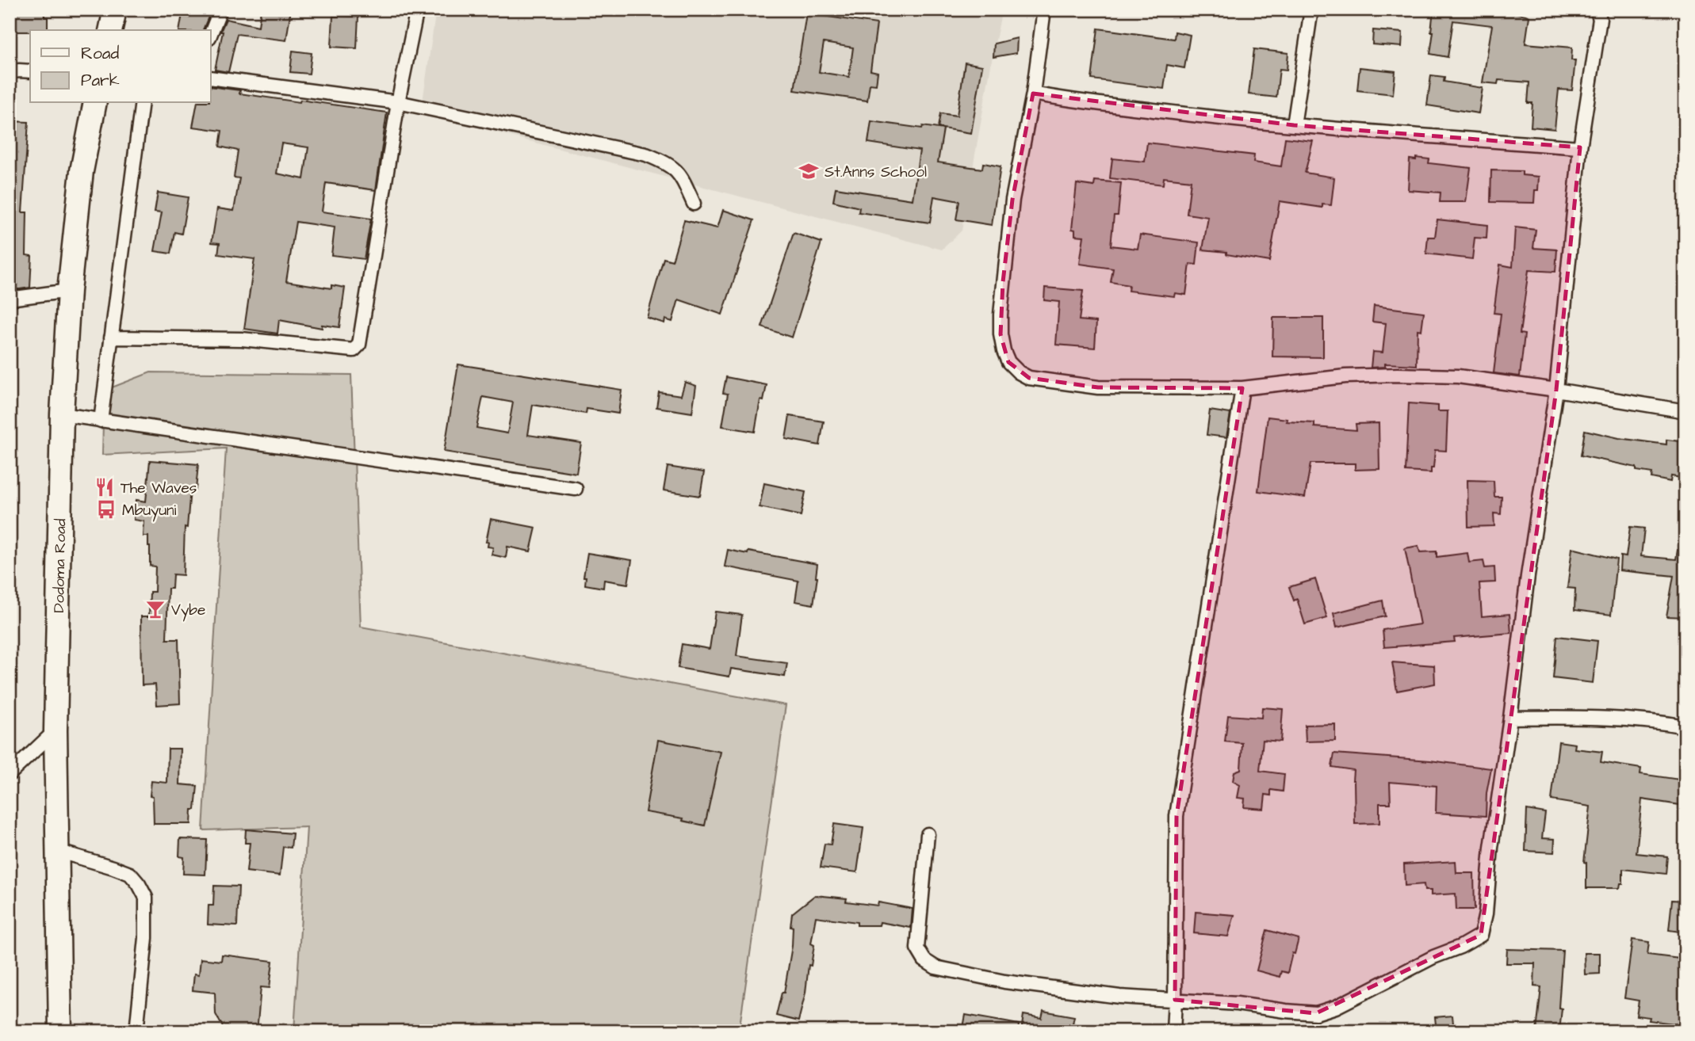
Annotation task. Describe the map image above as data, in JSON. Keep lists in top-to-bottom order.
{
  "streets": {
    "highway": ["Dodoma Road"]
  },
  "places": {
    "school or university": ["St.Anns School"],
    "restaurant": ["The Waves"],
    "bus stop": ["Mbuyuni"],
    "bar": ["Vybe"]
  },
  "legend": ["Road", "Park"]
}
